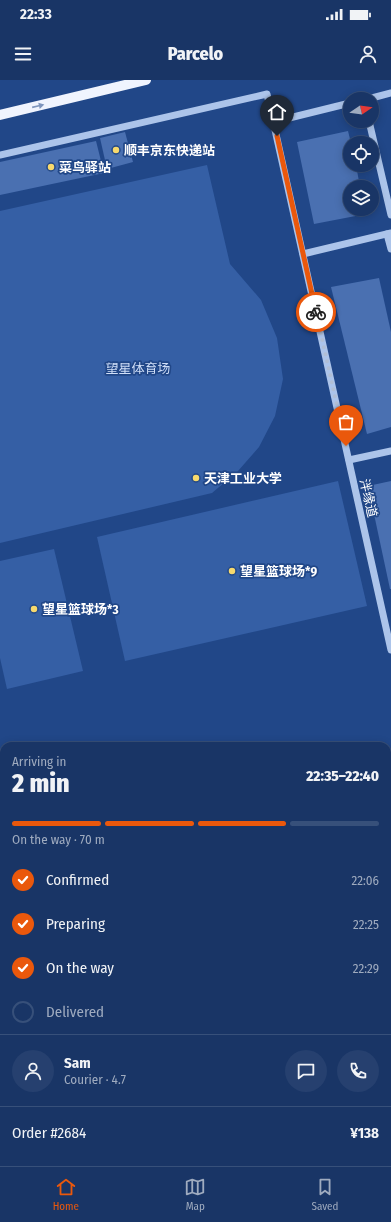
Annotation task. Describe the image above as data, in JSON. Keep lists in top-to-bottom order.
{
  "streets": {
    "street": ["泮缘道"]
  },
  "parks": ["望星体育场"],
  "places": [
    "顺丰京东快递站",
    "菜鸟驿站",
    "天津工业大学",
    "望星篮球场*9",
    "望星篮球场*3"
  ],
  "north": "right",
  "page": {
    "status": "22:33",
    "header": "Parcelo",
    "heading": ["2 min", "Arriving in", "22:35–22:40"],
    "panel": [
      "Sam",
      "Courier · 4.7",
      "Order #2684",
      "¥138"
    ],
    "bar": "On the way · 70 m",
    "list": [
      ["Confirmed", "22:06"],
      ["Preparing", "22:25"],
      ["On the way", "22:29"],
      "Delivered"
    ],
    "tabs": ["Home", "Map", "Saved"]
  }
}
